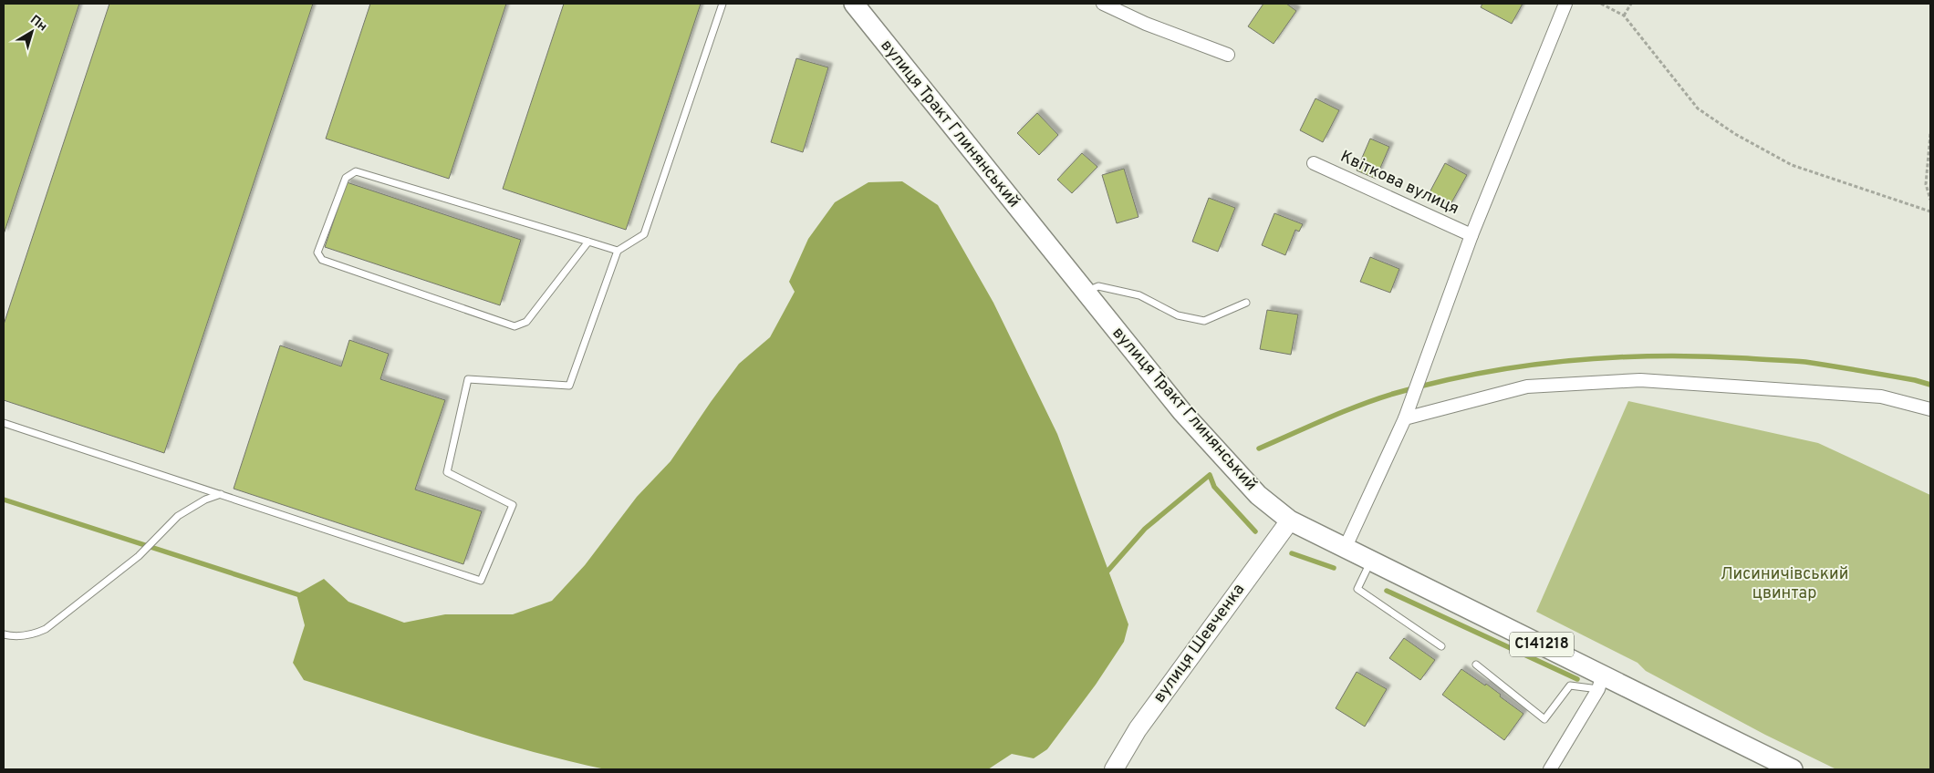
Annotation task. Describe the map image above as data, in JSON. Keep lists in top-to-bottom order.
{
  "streets": {
    "main road": ["вулиця Тракт Глинянський", "вулиця Шевченка", "С141218"],
    "street": ["Квіткова вулиця"]
  },
  "crossings": [
    ["вулиця Тракт Глинянський", "вулиця Шевченка"]
  ],
  "parks": ["Лисиничівський цвинтар"],
  "north": "top right"
}
